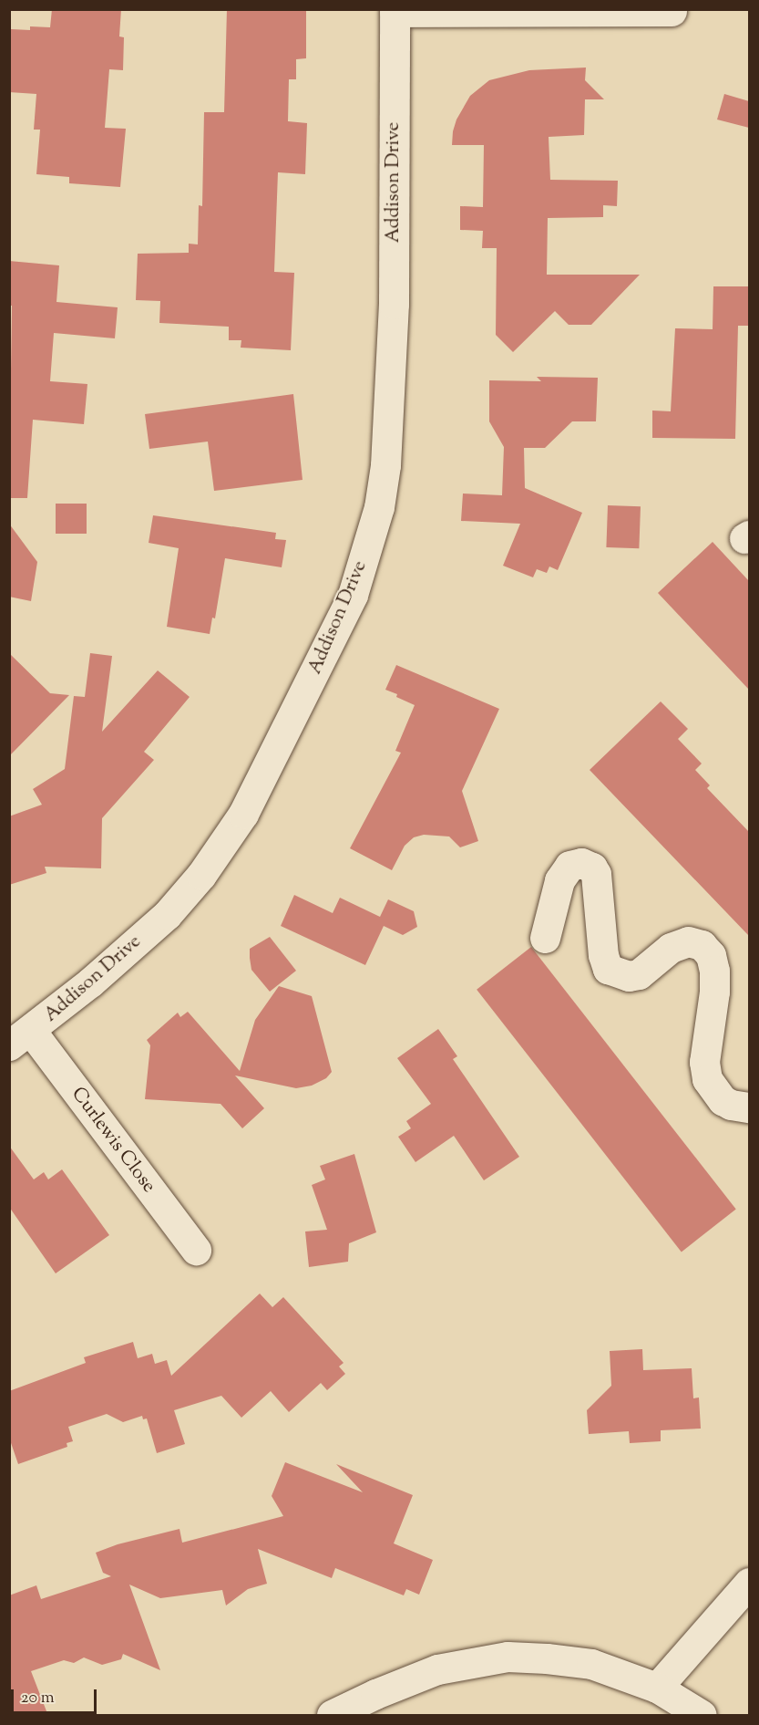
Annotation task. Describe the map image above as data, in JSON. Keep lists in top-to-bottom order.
{
  "streets": {
    "street": ["Addison Drive", "Curlewis Close"]
  },
  "crossings": [
    ["Addison Drive", "Curlewis Close"]
  ],
  "scale_bar": "20 m"
}
